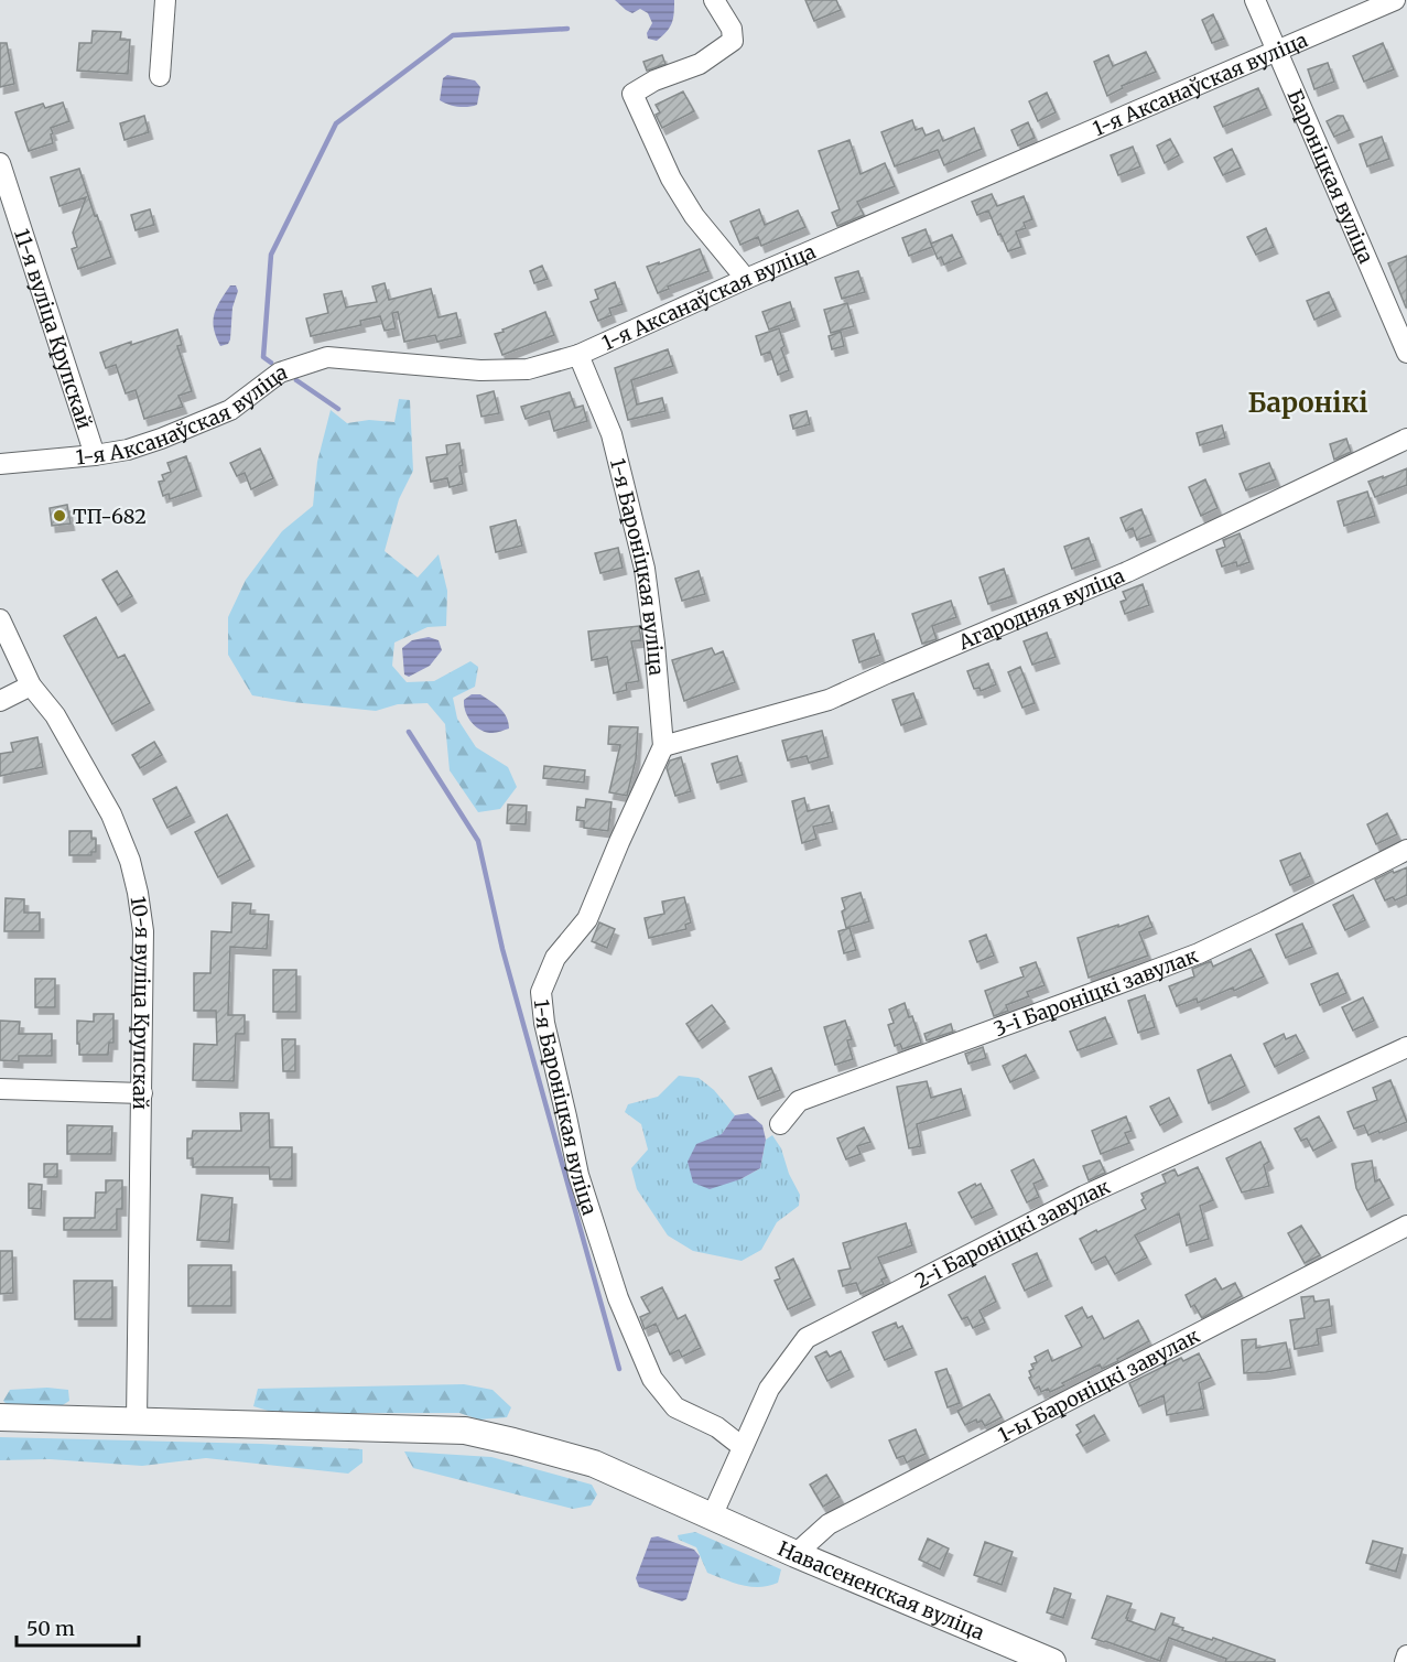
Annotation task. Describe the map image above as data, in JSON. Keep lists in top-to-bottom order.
{
  "streets": {
    "main road": ["Навасененская вуліца"],
    "street": [
      "1-я Аксанаўская вуліца",
      "Бароніцкая вуліца",
      "11-я вуліца Крупскай",
      "1-я Бароніцкая вуліца",
      "Агародняя вуліца",
      "3-і Бароніцкі завулак",
      "10-я вуліца Крупскай",
      "2-і Бароніцкі завулак",
      "1-ы Бароніцкі завулак"
    ]
  },
  "crossings": [
    ["1-я Аксанаўская вуліца", "Бароніцкая вуліца"],
    ["1-я Аксанаўская вуліца", "11-я вуліца Крупскай"],
    ["1-я Аксанаўская вуліца", "1-я Бароніцкая вуліца"],
    ["1-я Бароніцкая вуліца", "Агародняя вуліца"],
    ["1-я Бароніцкая вуліца", "2-і Бароніцкі завулак"],
    ["10-я вуліца Крупскай", "Навасененская вуліца"],
    ["2-і Бароніцкі завулак", "Навасененская вуліца"],
    ["1-ы Бароніцкі завулак", "Навасененская вуліца"]
  ],
  "districts": ["Баронікі"],
  "places": ["ТП-682"],
  "scale_bar": "50 m"
}
